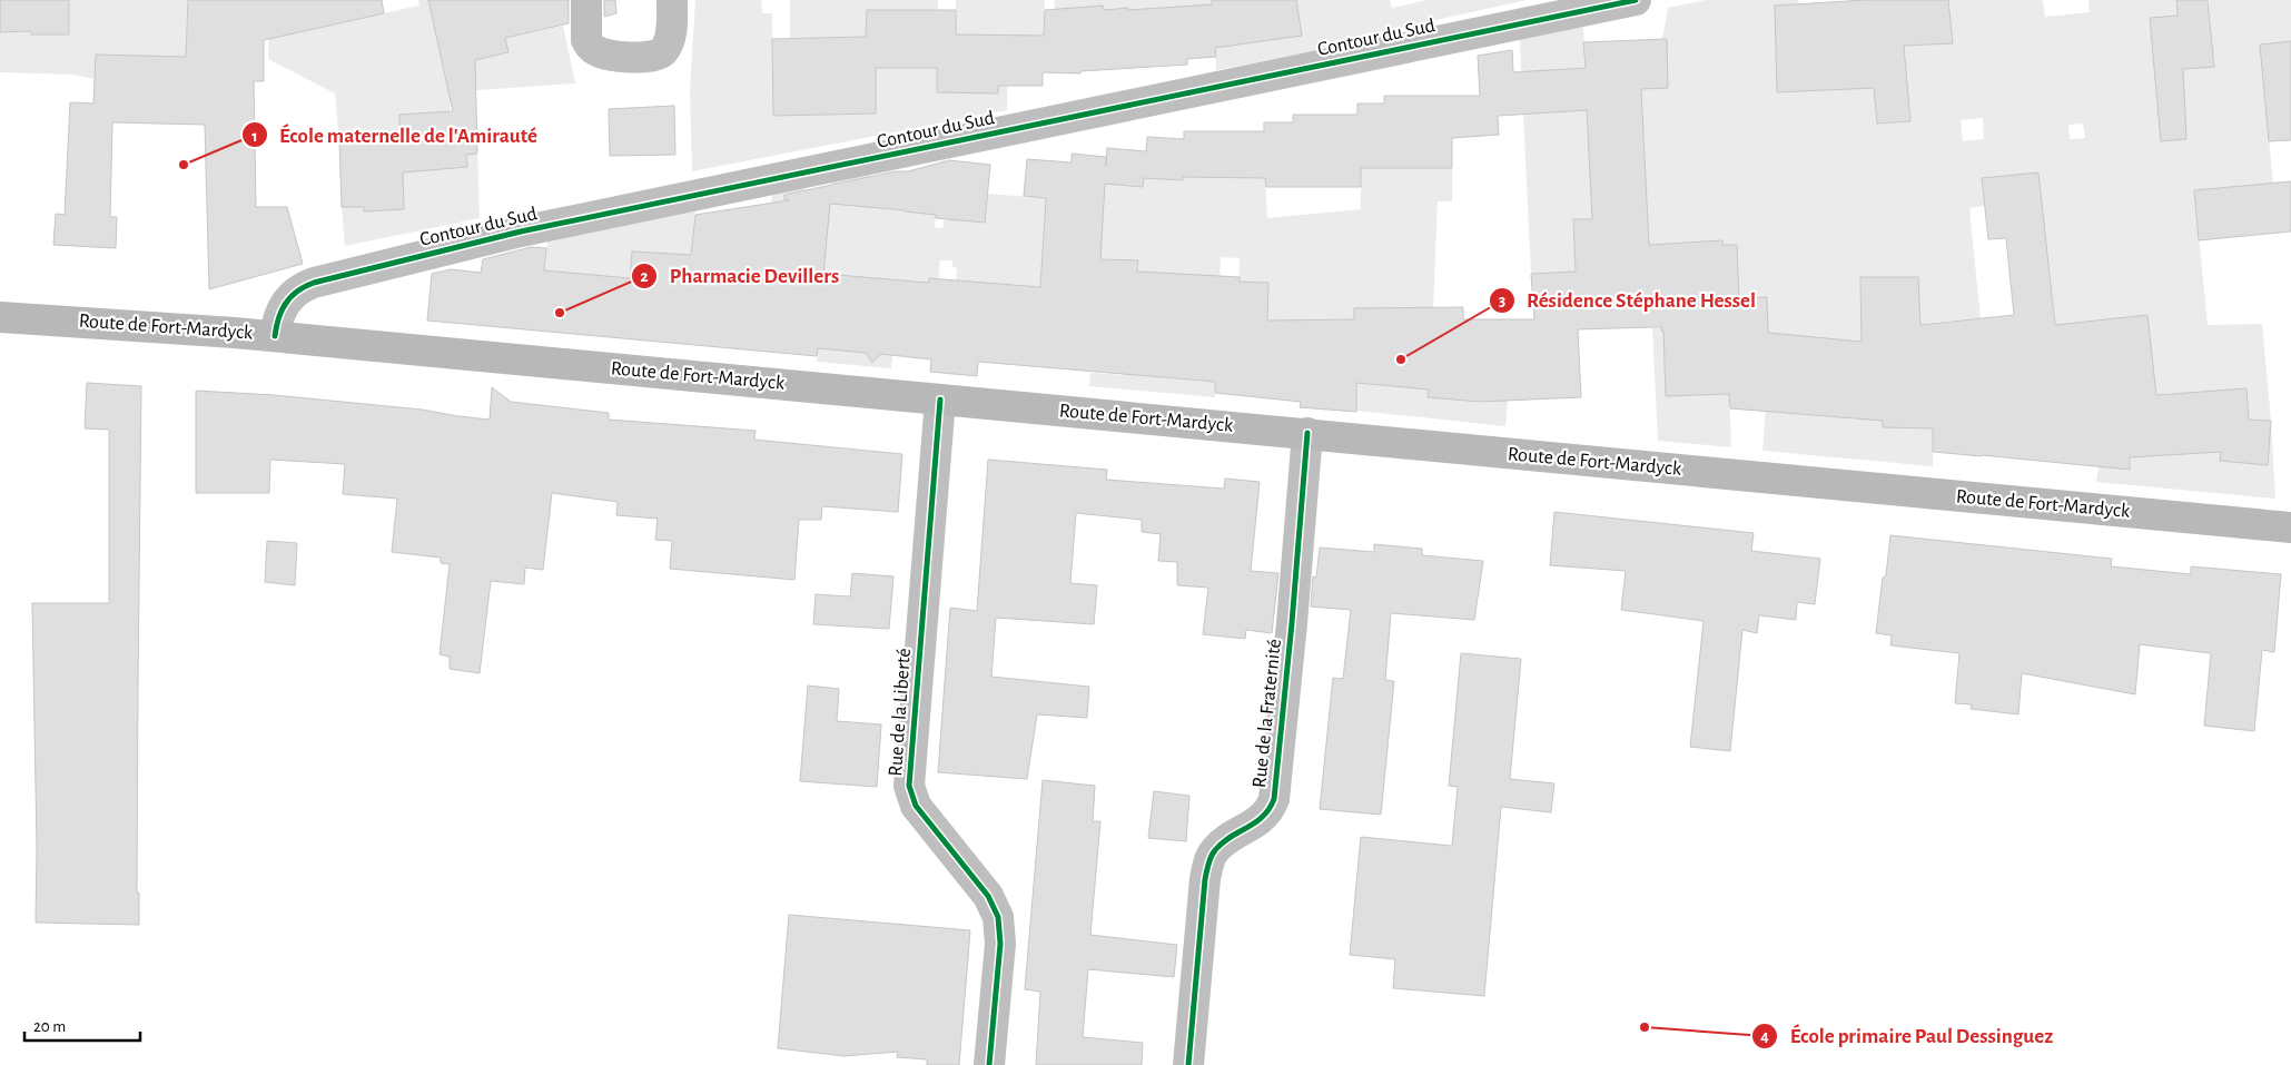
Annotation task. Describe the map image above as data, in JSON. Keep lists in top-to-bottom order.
{
  "streets": {
    "main road": ["Route de Fort-Mardyck"],
    "street": ["Contour du Sud", "Rue de la Liberté", "Rue de la Fraternité"]
  },
  "crossings": [
    ["Contour du Sud", "Route de Fort-Mardyck"],
    ["Route de Fort-Mardyck", "Rue de la Liberté"],
    ["Route de Fort-Mardyck", "Rue de la Fraternité"]
  ],
  "places": [
    "École maternelle de l'Amirauté",
    "Pharmacie Devillers",
    "Résidence Stéphane Hessel",
    "École primaire Paul Dessinguez"
  ],
  "scale_bar": "20 m"
}
